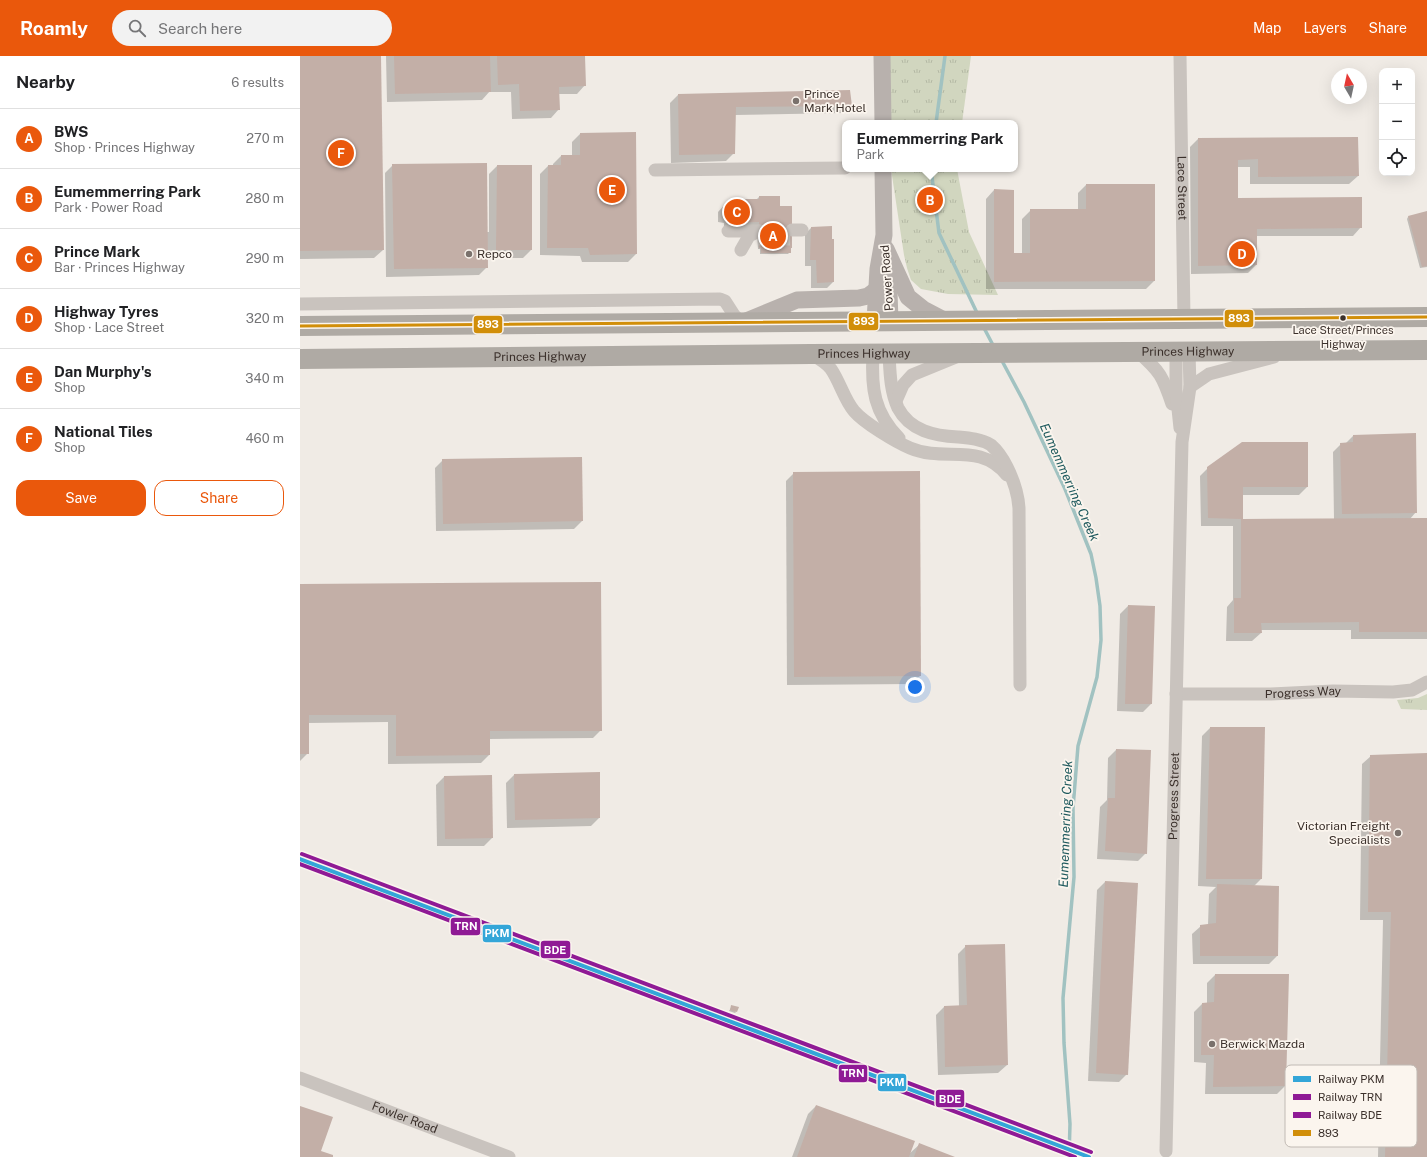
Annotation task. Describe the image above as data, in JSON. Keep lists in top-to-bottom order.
{
  "streets": {
    "highway": ["Princes Highway"],
    "main road": ["Power Road"],
    "street": [
      "Lace Street",
      "Progress Way",
      "Progress Street",
      "Fowler Road"
    ]
  },
  "crossings": [
    ["Princes Highway", "Progress Street"],
    ["Progress Way", "Progress Street"]
  ],
  "water": ["Eumemmerring Creek"],
  "places": [
    "Prince Mark Hotel",
    "Repco",
    "Lace Street/Princes Highway",
    "Victorian Freight Specialists",
    "Berwick Mazda"
  ],
  "lines": [
    "transit line 893",
    "rail line BDE",
    "rail line PKM",
    "rail line TRN"
  ],
  "legend": [
    "Railway PKM",
    "Railway TRN",
    "Railway BDE",
    "893"
  ],
  "north": "top",
  "page": {
    "header": "Roamly",
    "search": "Search here",
    "nav": ["Map", "Layers", "Share"],
    "heading": ["Nearby", "6 results"],
    "map_buttons": ["+", "−"],
    "list": [
      {
        "mark": "A",
        "name": "BWS",
        "note": "Shop · Princes Highway",
        "value": "270 m"
      },
      {
        "mark": "B",
        "name": "Eumemmerring Park",
        "note": "Park · Power Road",
        "value": "280 m"
      },
      {
        "mark": "C",
        "name": "Prince Mark",
        "note": "Bar · Princes Highway",
        "value": "290 m"
      },
      {
        "mark": "D",
        "name": "Highway Tyres",
        "note": "Shop · Lace Street",
        "value": "320 m"
      },
      {
        "mark": "E",
        "name": "Dan Murphy's",
        "note": "Shop",
        "value": "340 m"
      },
      {
        "mark": "F",
        "name": "National Tiles",
        "note": "Shop",
        "value": "460 m"
      }
    ],
    "popup": ["Eumemmerring Park", "Park"],
    "pins": [
      "F",
      "E",
      "B",
      "C",
      "A",
      "D"
    ],
    "buttons": ["Save", "Share"]
  }
}
